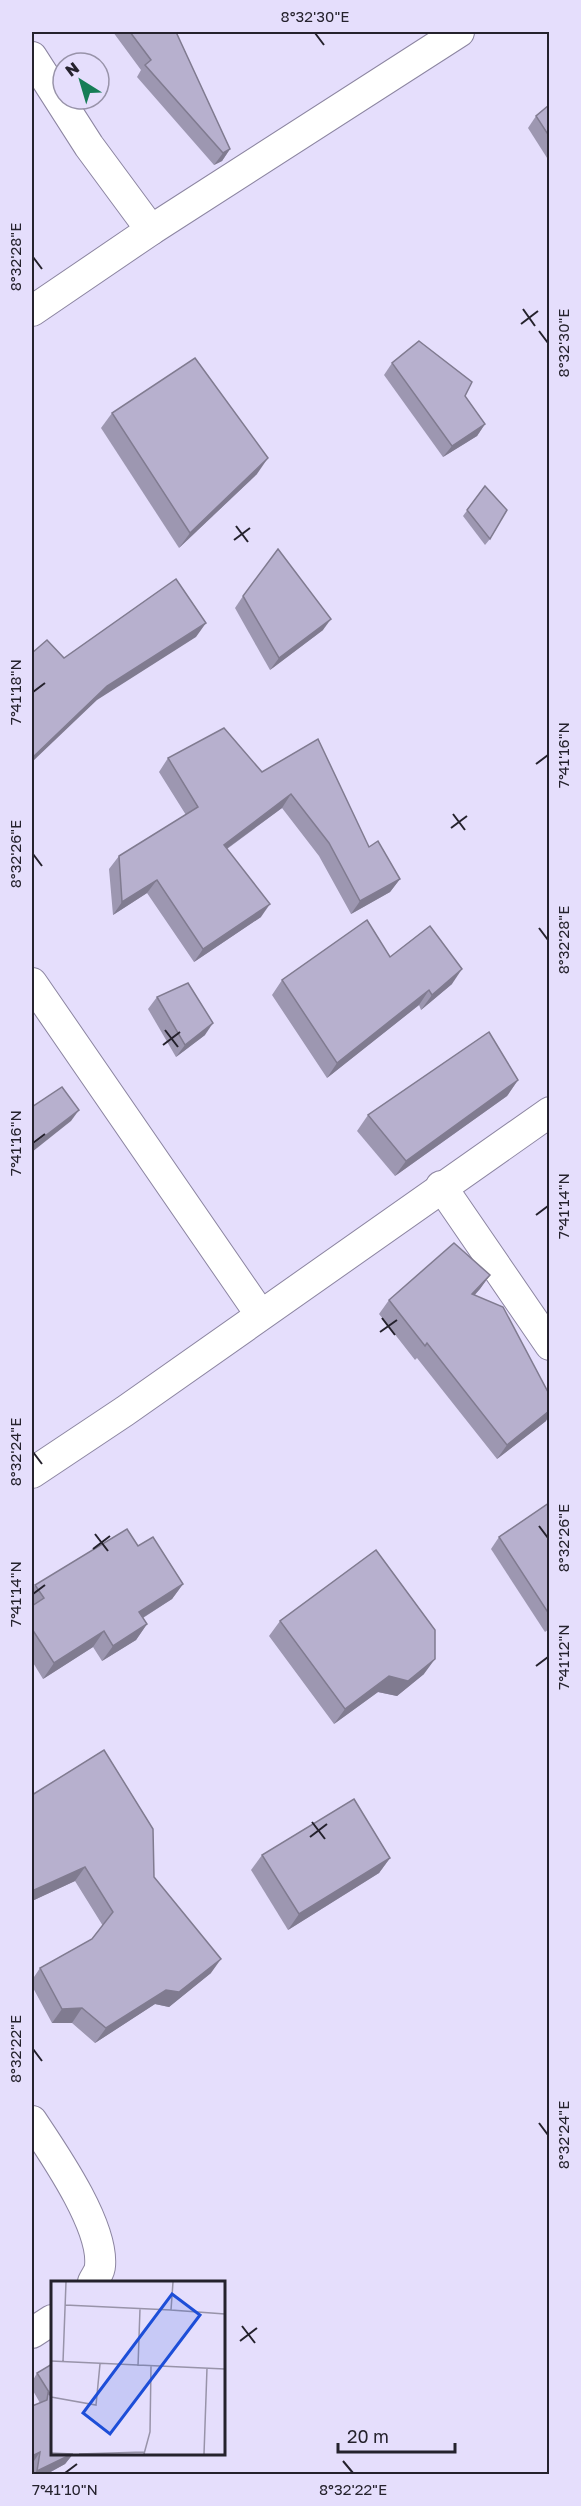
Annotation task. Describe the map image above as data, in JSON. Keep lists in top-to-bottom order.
{
  "scale_bar": "20 m",
  "north": "top left",
  "coordinates": [
    "8°32'30\"E",
    "8°32'28\"E",
    "7°41'18\"N",
    "7°41'16\"N",
    "8°32'26\"E",
    "7°41'14\"N",
    "8°32'24\"E",
    "7°41'12\"N",
    "8°32'22\"E",
    "7°41'10\"N"
  ]
}
